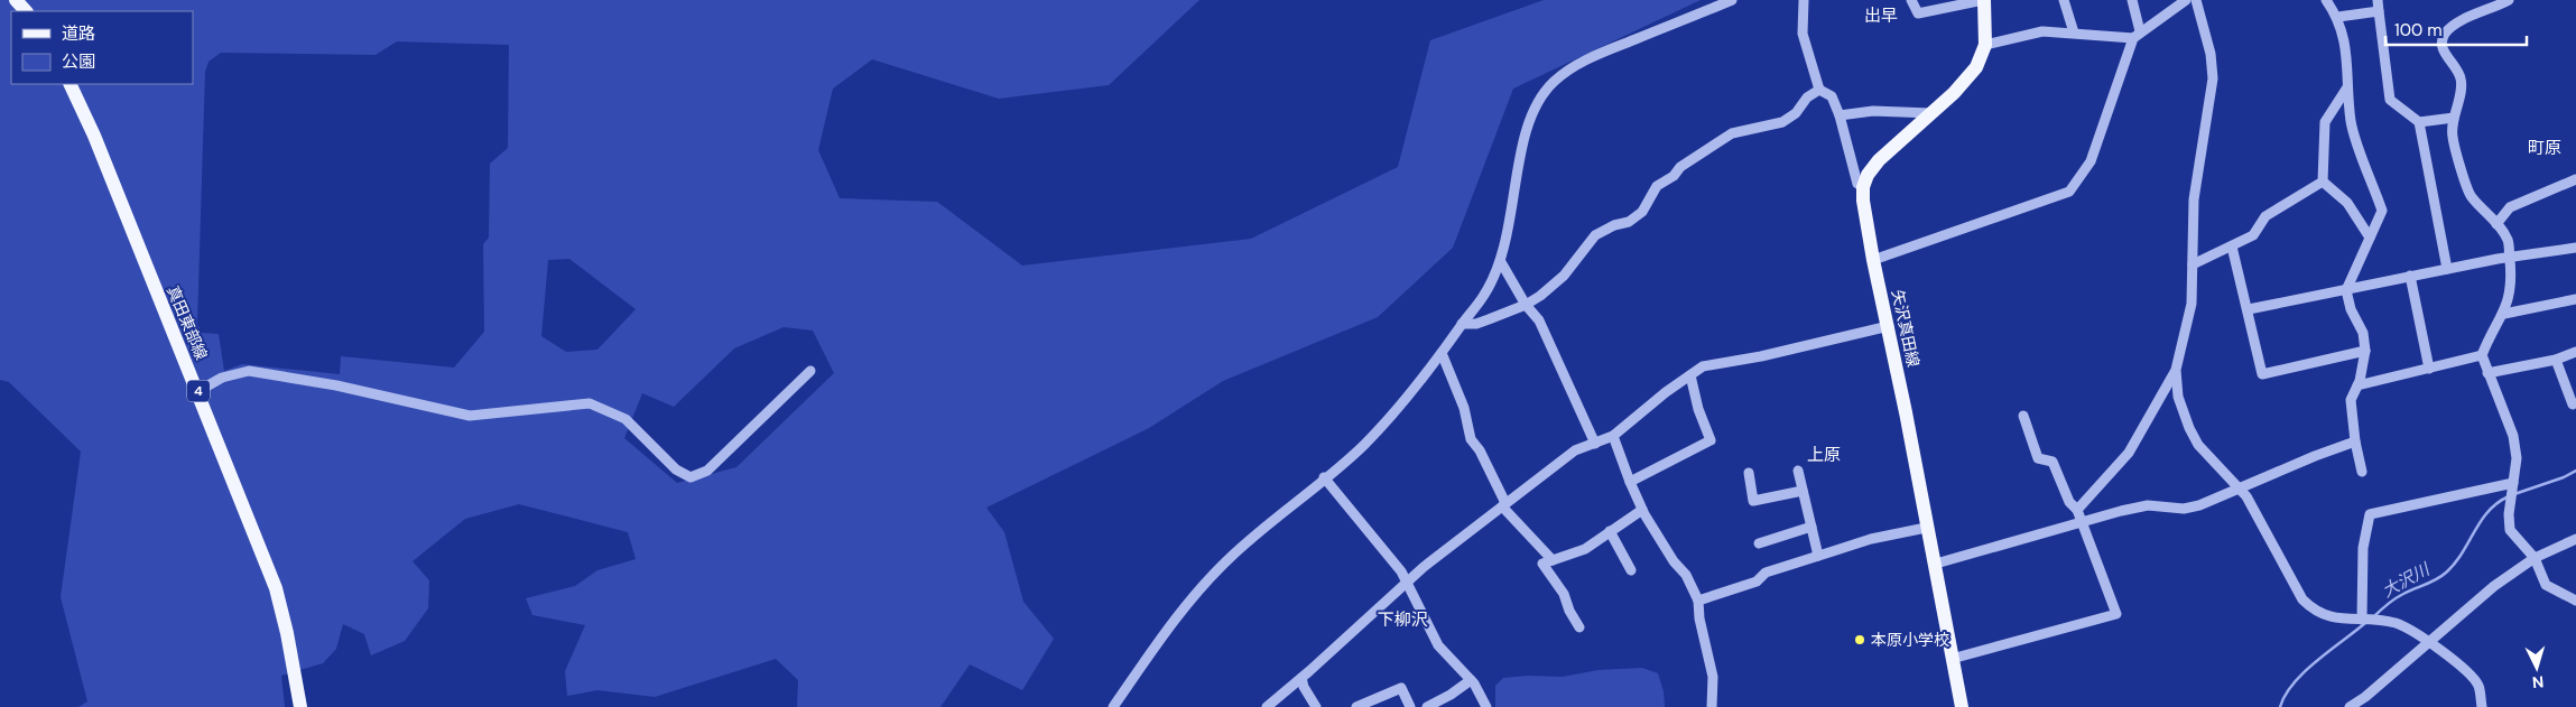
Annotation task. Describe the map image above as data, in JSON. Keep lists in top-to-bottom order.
{
  "streets": {
    "main road": ["真田東部線", "矢沢真田線", "4"]
  },
  "districts": [
    "出早",
    "町原",
    "上原",
    "下柳沢"
  ],
  "water": ["大沢川"],
  "places": ["本原小学校"],
  "legend": ["道路", "公園"],
  "scale_bar": "100 m",
  "north": "bottom"
}
